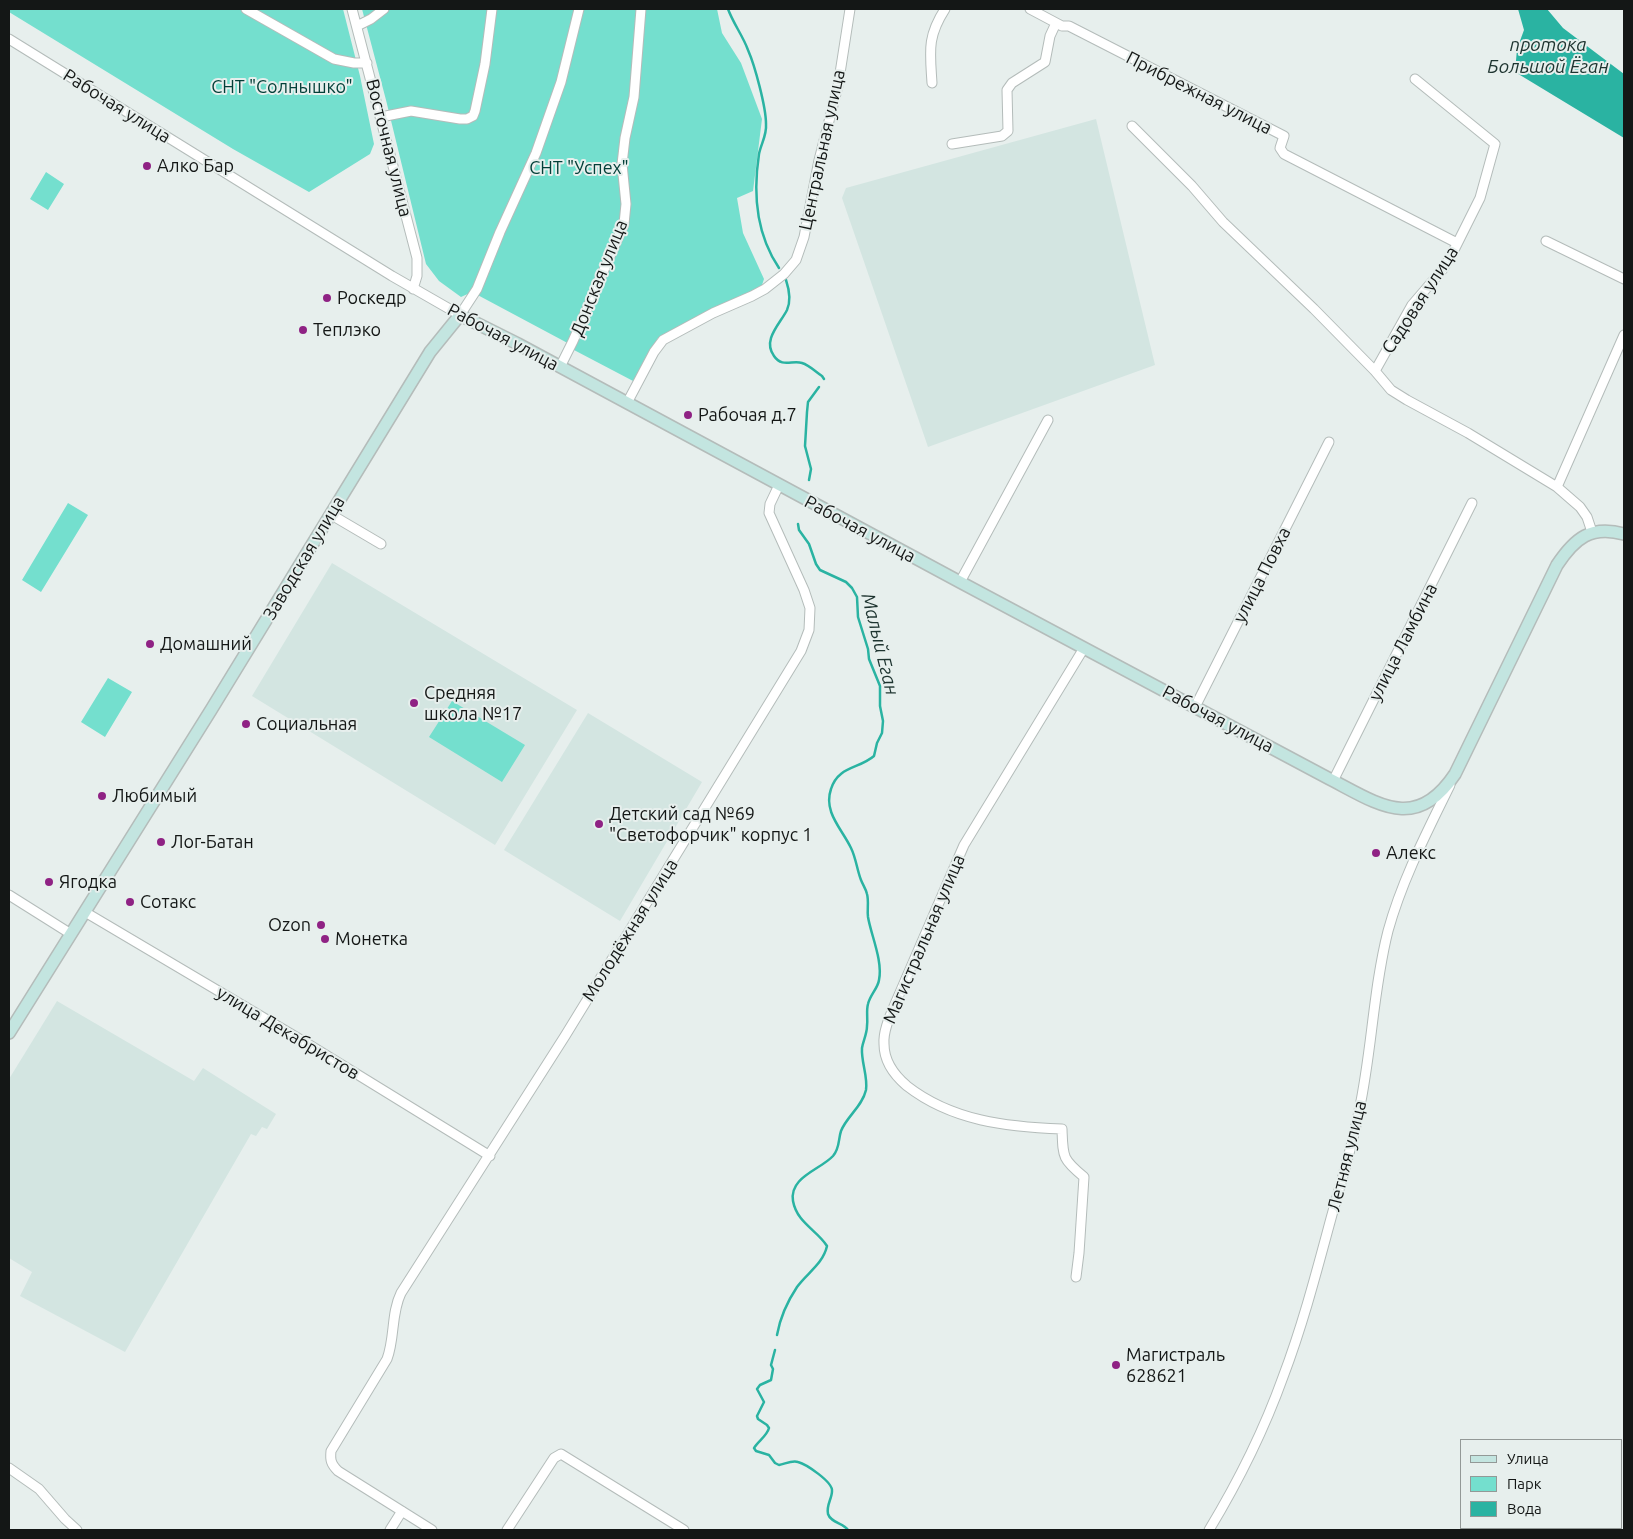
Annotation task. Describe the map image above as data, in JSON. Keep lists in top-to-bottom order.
{
  "streets": {
    "street": [
      "Прибрежная улица",
      "Рабочая улица",
      "Восточная улица",
      "Центральная улица",
      "Донская улица",
      "Садовая улица",
      "Заводская улица",
      "улица Повха",
      "улица Ламбина",
      "Молодёжная улица",
      "Магистральная улица",
      "улица Декабристов",
      "Летняя улица"
    ]
  },
  "crossings": [
    ["Прибрежная улица", "Садовая улица"],
    ["Рабочая улица", "Восточная улица"],
    ["Рабочая улица", "Центральная улица"],
    ["Рабочая улица", "Донская улица"],
    ["Рабочая улица", "Заводская улица"],
    ["Рабочая улица", "улица Повха"],
    ["Рабочая улица", "улица Ламбина"],
    ["Рабочая улица", "Молодёжная улица"],
    ["Рабочая улица", "Магистральная улица"],
    ["Рабочая улица", "Летняя улица"],
    ["Заводская улица", "улица Декабристов"],
    ["Молодёжная улица", "улица Декабристов"]
  ],
  "water": ["протока Большой Ёган", "Малый Еган"],
  "parks": ["СНТ \"Солнышко\"", "СНТ \"Успех\""],
  "places": [
    "Алко Бар",
    "Роскедр",
    "Теплэко",
    "Рабочая д.7",
    "Домашний",
    "Средняя школа №17",
    "Социальная",
    "Любимый",
    "Детский сад №69 \"Светофорчик\" корпус 1",
    "Лог-Батан",
    "Алекс",
    "Ягодка",
    "Сотакс",
    "Ozon",
    "Монетка",
    "Магистраль 628621"
  ],
  "legend": ["Улица", "Парк", "Вода"]
}
